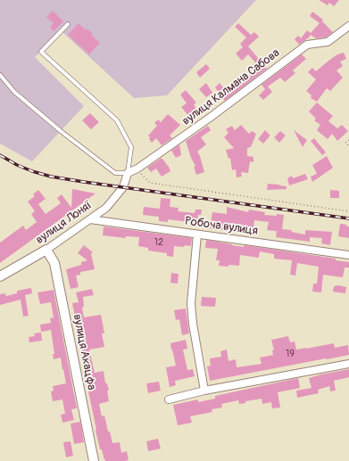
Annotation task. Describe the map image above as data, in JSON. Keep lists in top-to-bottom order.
{
  "streets": {
    "street": [
      "вулиця Калмана Сабова",
      "вулиця Лоняї",
      "Робоча вулиця",
      "вулиця Акацфа"
    ]
  },
  "crossings": [
    ["вулиця Калмана Сабова", "вулиця Лоняї"],
    ["вулиця Лоняї", "Робоча вулиця"],
    ["вулиця Лоняї", "вулиця Акацфа"]
  ],
  "house_numbers": ["12", "19"]
}
